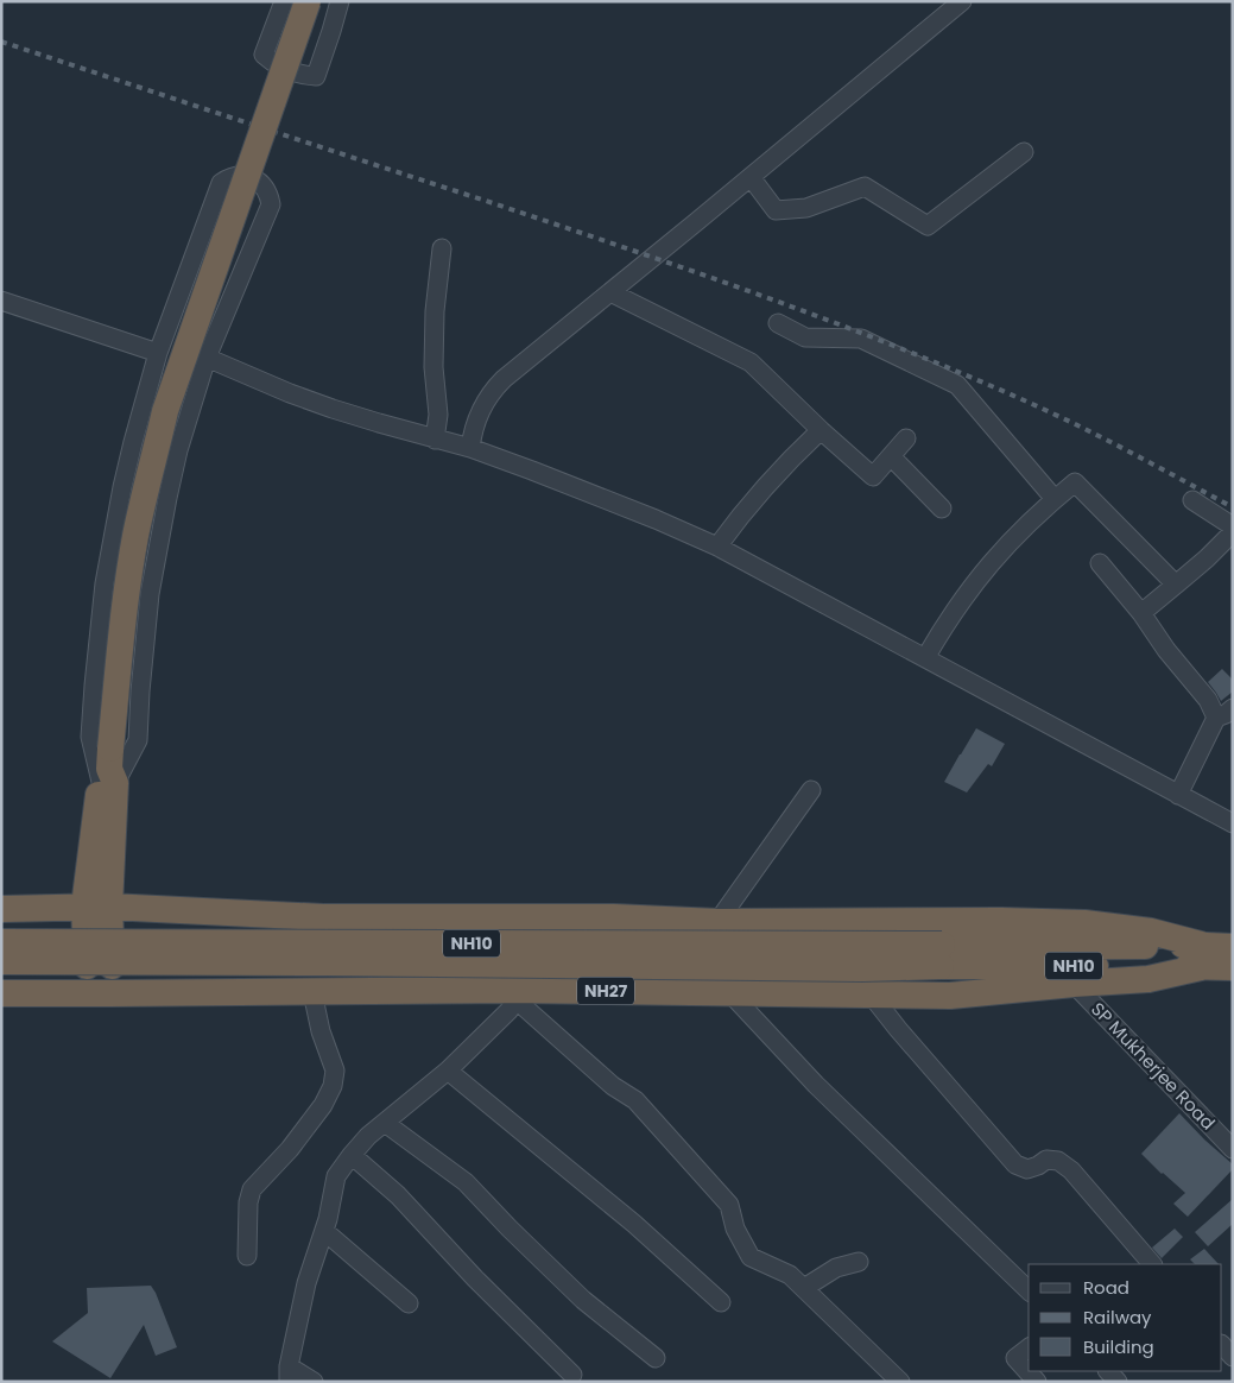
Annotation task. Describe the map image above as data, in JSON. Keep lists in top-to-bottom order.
{
  "streets": {
    "highway": ["NH10", "NH27"],
    "street": ["SP Mukherjee Road"]
  },
  "crossings": [
    ["NH10", "NH27"],
    ["NH27", "SP Mukherjee Road"]
  ],
  "legend": ["Road", "Railway", "Building"]
}
